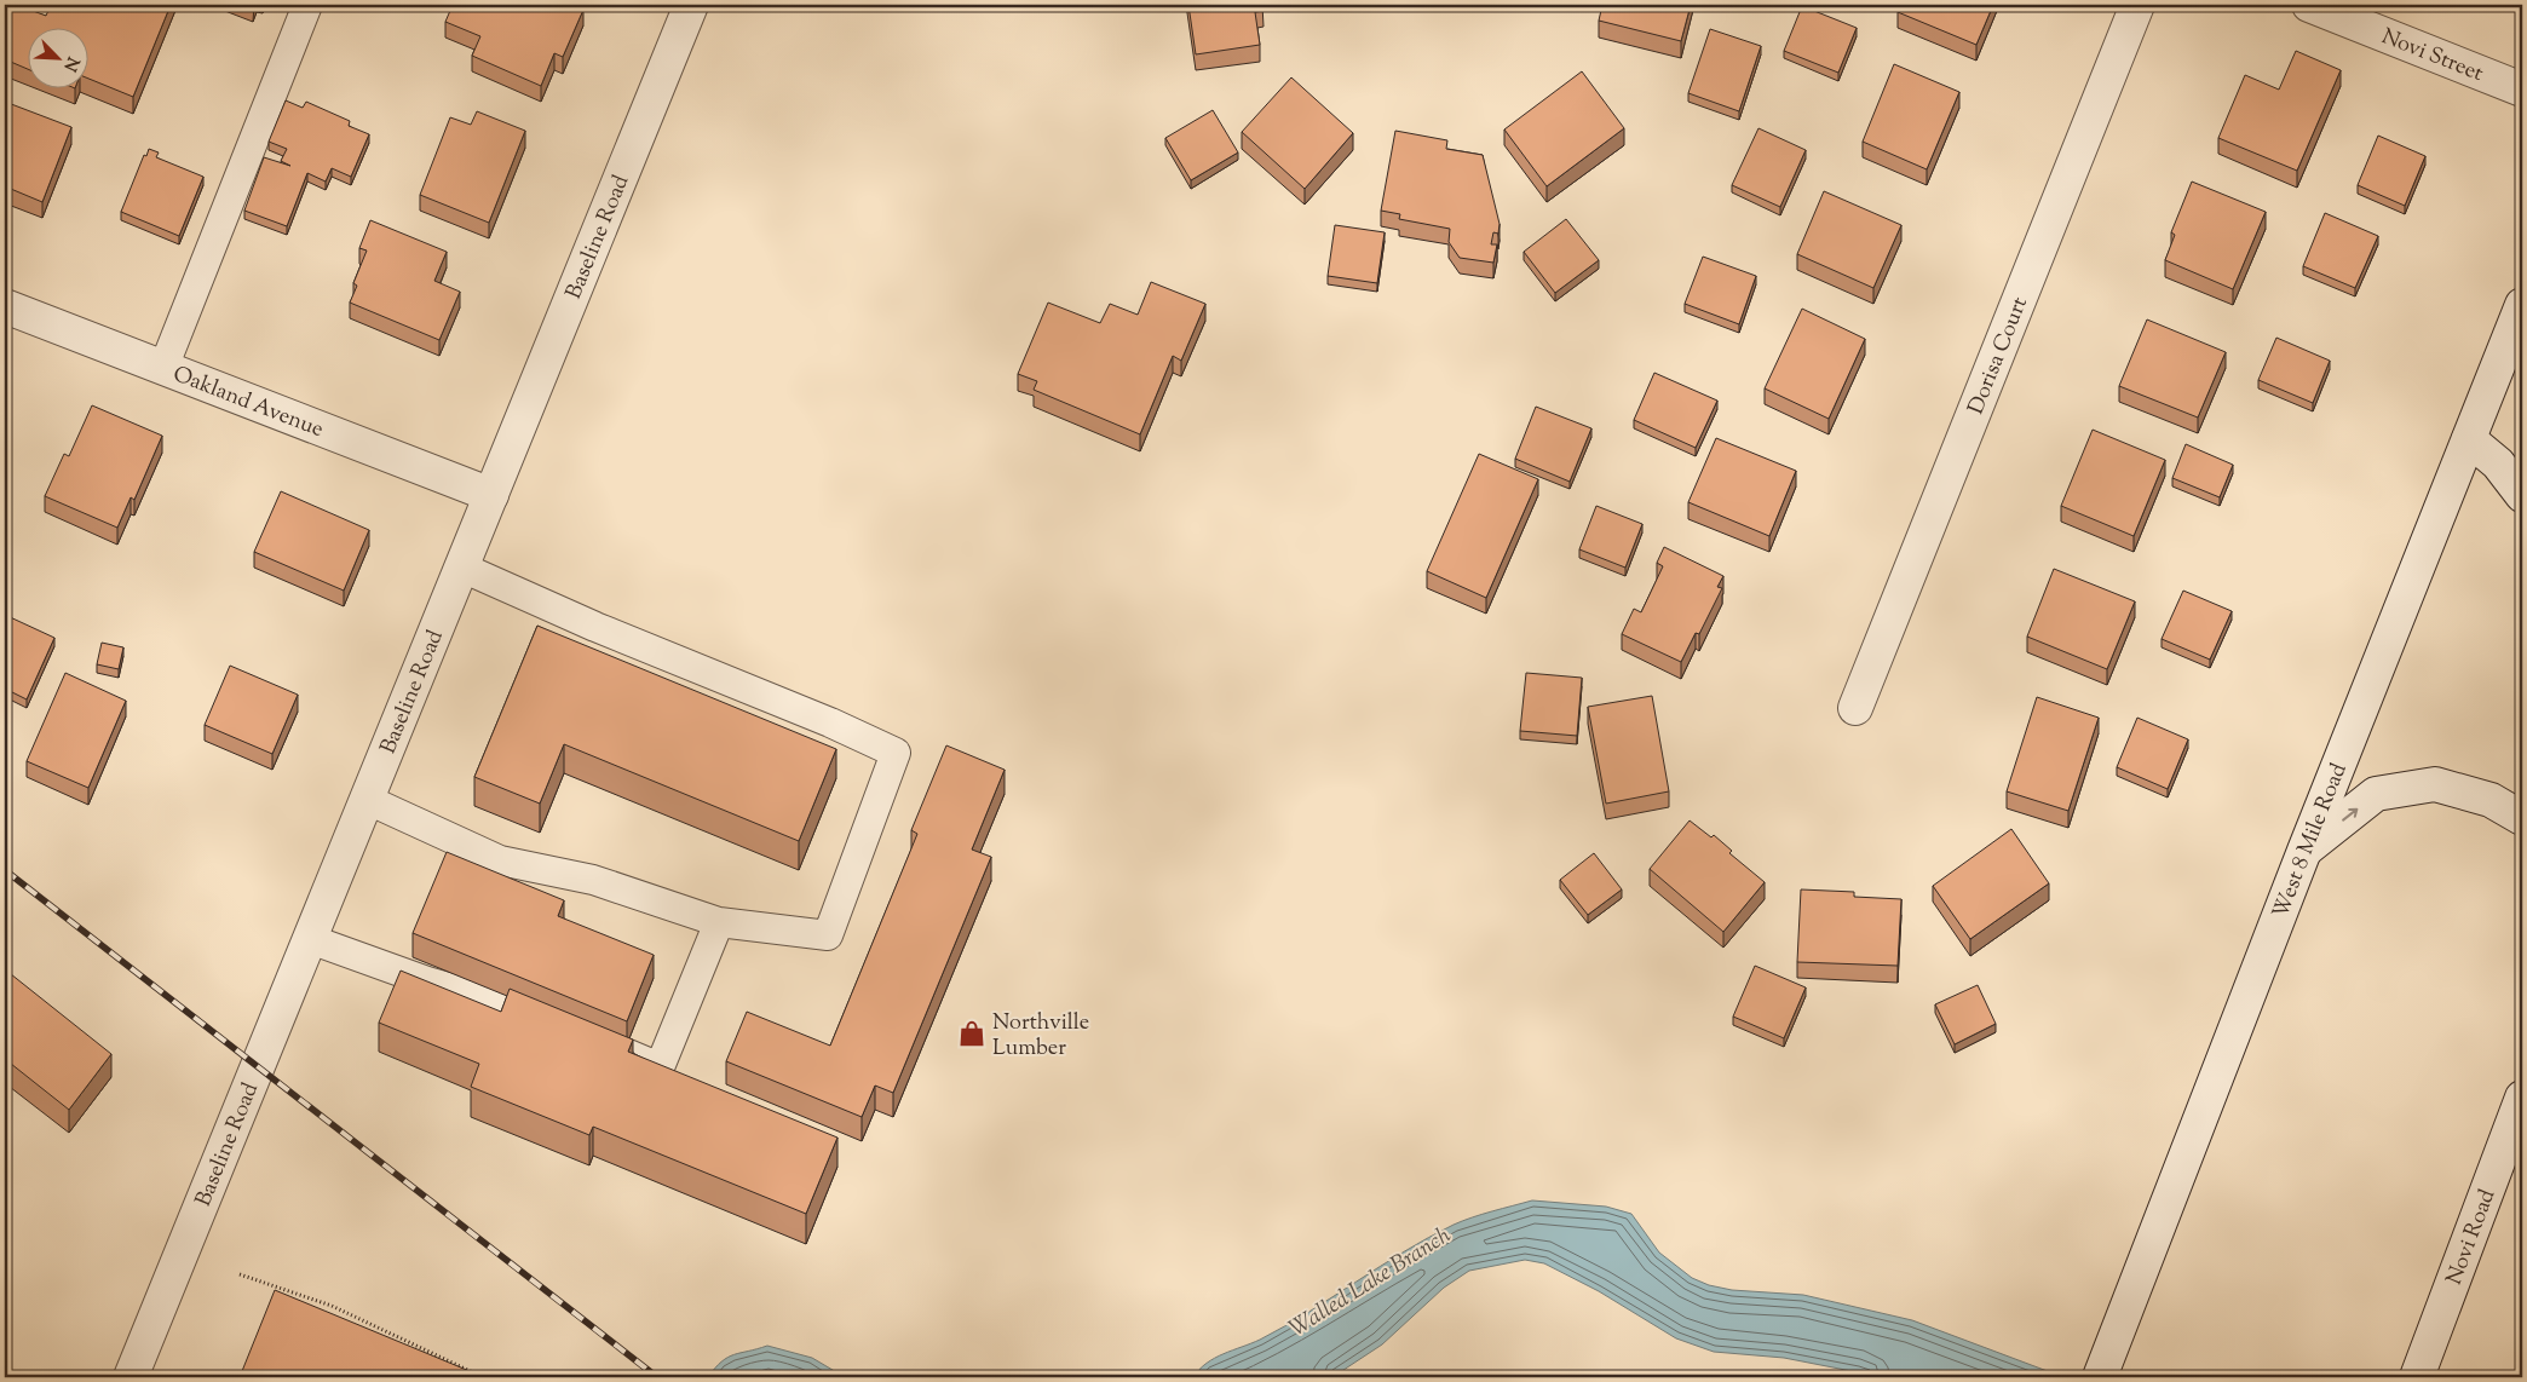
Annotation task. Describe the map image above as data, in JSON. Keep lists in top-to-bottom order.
{
  "streets": {
    "street": [
      "Novi Street",
      "Baseline Road",
      "Dorisa Court",
      "Oakland Avenue",
      "West 8 Mile Road",
      "Novi Road"
    ]
  },
  "crossings": [
    ["Baseline Road", "Oakland Avenue"]
  ],
  "water": ["Walled Lake Branch"],
  "places": {
    "shop": ["Northville Lumber"]
  },
  "north": "bottom right"
}
